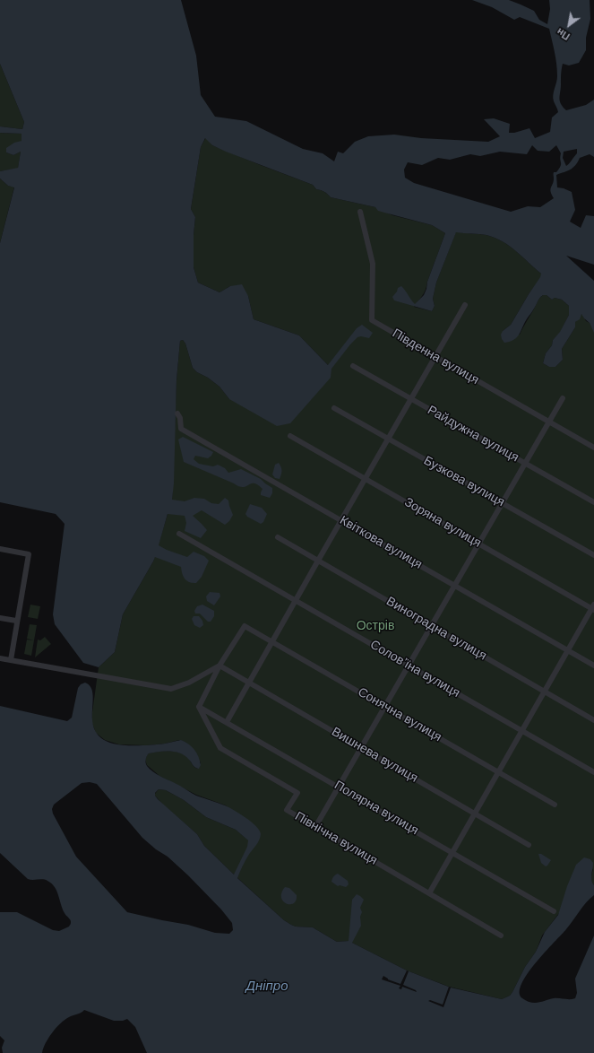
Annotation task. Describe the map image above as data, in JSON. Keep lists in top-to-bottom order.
{
  "streets": {
    "street": [
      "Південна вулиця",
      "Райдужна вулиця",
      "Бузкова вулиця",
      "Зоряна вулиця",
      "Квіткова вулиця",
      "Виноградна вулиця",
      "Соловʼїна вулиця",
      "Сонячна вулиця",
      "Вишнева вулиця",
      "Полярна вулиця",
      "Північна вулиця"
    ]
  },
  "crossings": [
    ["Сонячна вулиця", "Вишнева вулиця"],
    ["Полярна вулиця", "Північна вулиця"]
  ],
  "water": ["Дніпро"],
  "parks": ["Острів"],
  "north": "bottom left"
}
